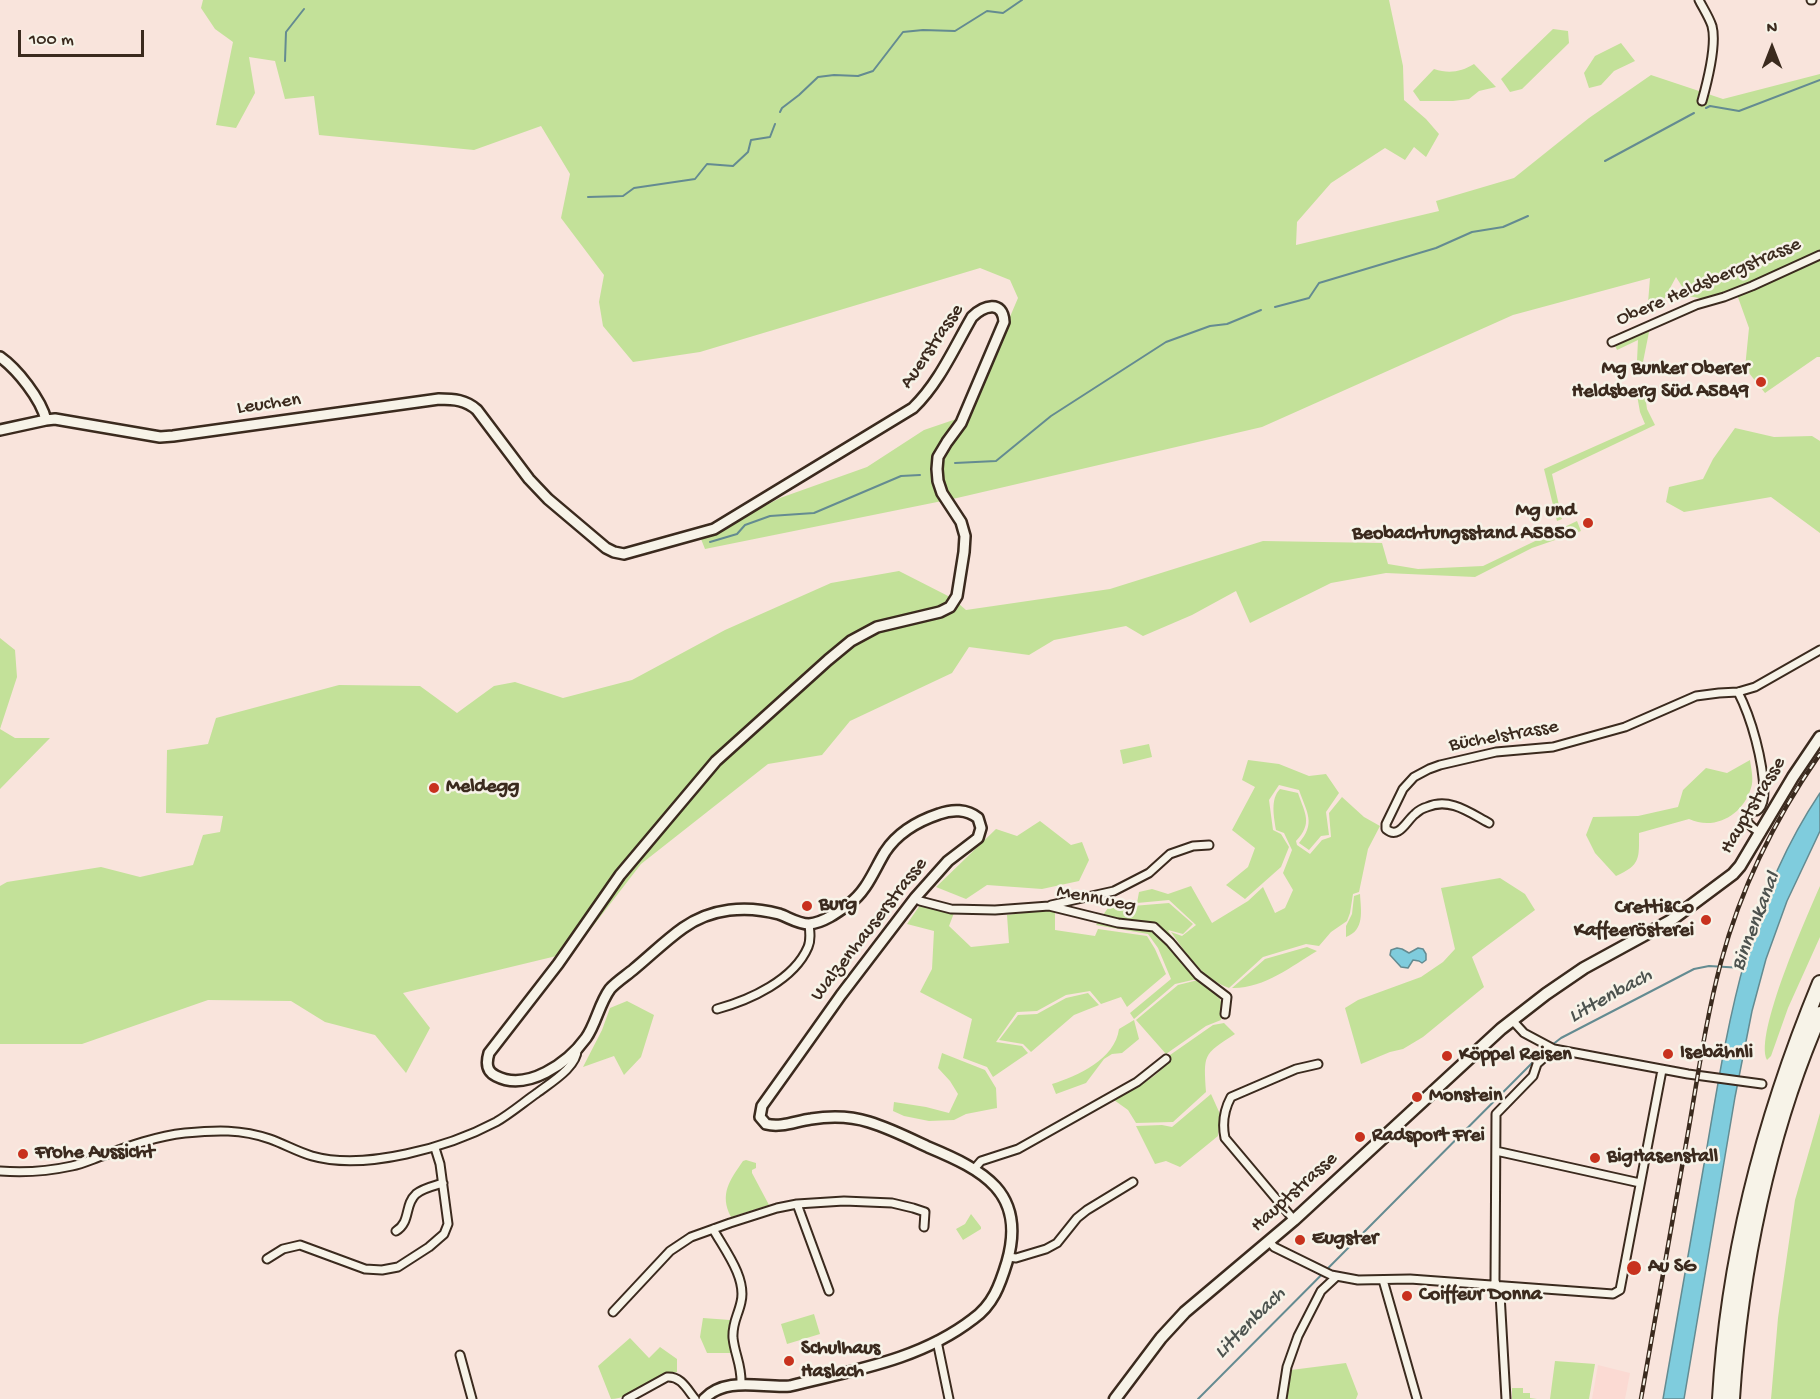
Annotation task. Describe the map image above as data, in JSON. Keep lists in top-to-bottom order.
{
  "streets": {
    "main road": ["Hauptstrasse"],
    "street": [
      "Obere Heldsbergstrasse",
      "Auerstrasse",
      "Leuchen",
      "Büchelstrasse",
      "Mennweg",
      "Walzenhauserstrasse"
    ]
  },
  "crossings": [
    ["Auerstrasse", "Leuchen"],
    ["Mennweg", "Walzenhauserstrasse"]
  ],
  "water": ["Binnenkanal", "Littenbach"],
  "places": [
    "Mg Bunker Oberer Heldsberg Süd A5849",
    "Mg und Beobachtungsstand A5850",
    "Meldegg",
    "Burg",
    "Cretti&Co Kaffeerösterei",
    "Isebähnli",
    "Köppel Reisen",
    "Monstein",
    "Radsport Frei",
    "Frohe Aussicht",
    "BigHasenstall",
    "Eugster",
    "Au SG",
    "Coiffeur Donna",
    "Schulhaus Haslach"
  ],
  "scale_bar": "100 m",
  "north": "top"
}
